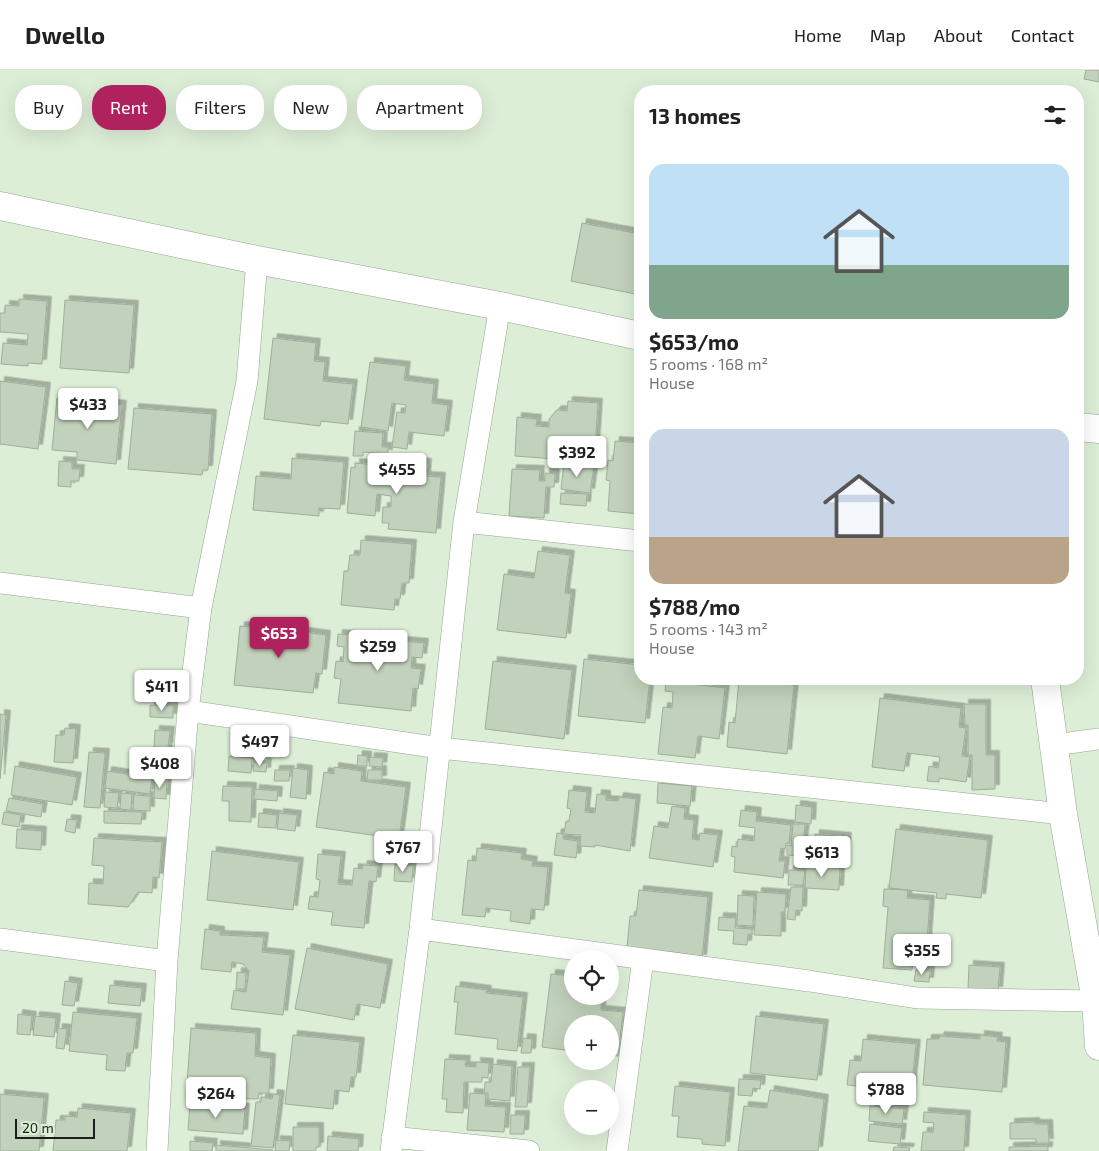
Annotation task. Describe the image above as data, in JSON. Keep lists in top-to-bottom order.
{
  "scale_bar": "20 m",
  "page": {
    "header": "Dwello",
    "nav": [
      "Home",
      "Map",
      "About",
      "Contact"
    ],
    "chip": [
      "Buy",
      "Rent",
      "Filters",
      "New",
      "Apartment"
    ],
    "heading": "13 homes",
    "list": [
      {
        "name": "$653/mo",
        "note": "5 rooms · 168 m² · House"
      },
      {
        "name": "$788/mo",
        "note": "5 rooms · 143 m² · House"
      }
    ],
    "price": [
      "$433",
      "$392",
      "$455",
      "$653",
      "$259",
      "$411",
      "$497",
      "$408",
      "$767",
      "$613",
      "$355",
      "$788",
      "$264"
    ],
    "map_buttons": ["+", "−"],
    "scale": "20 m"
  }
}
